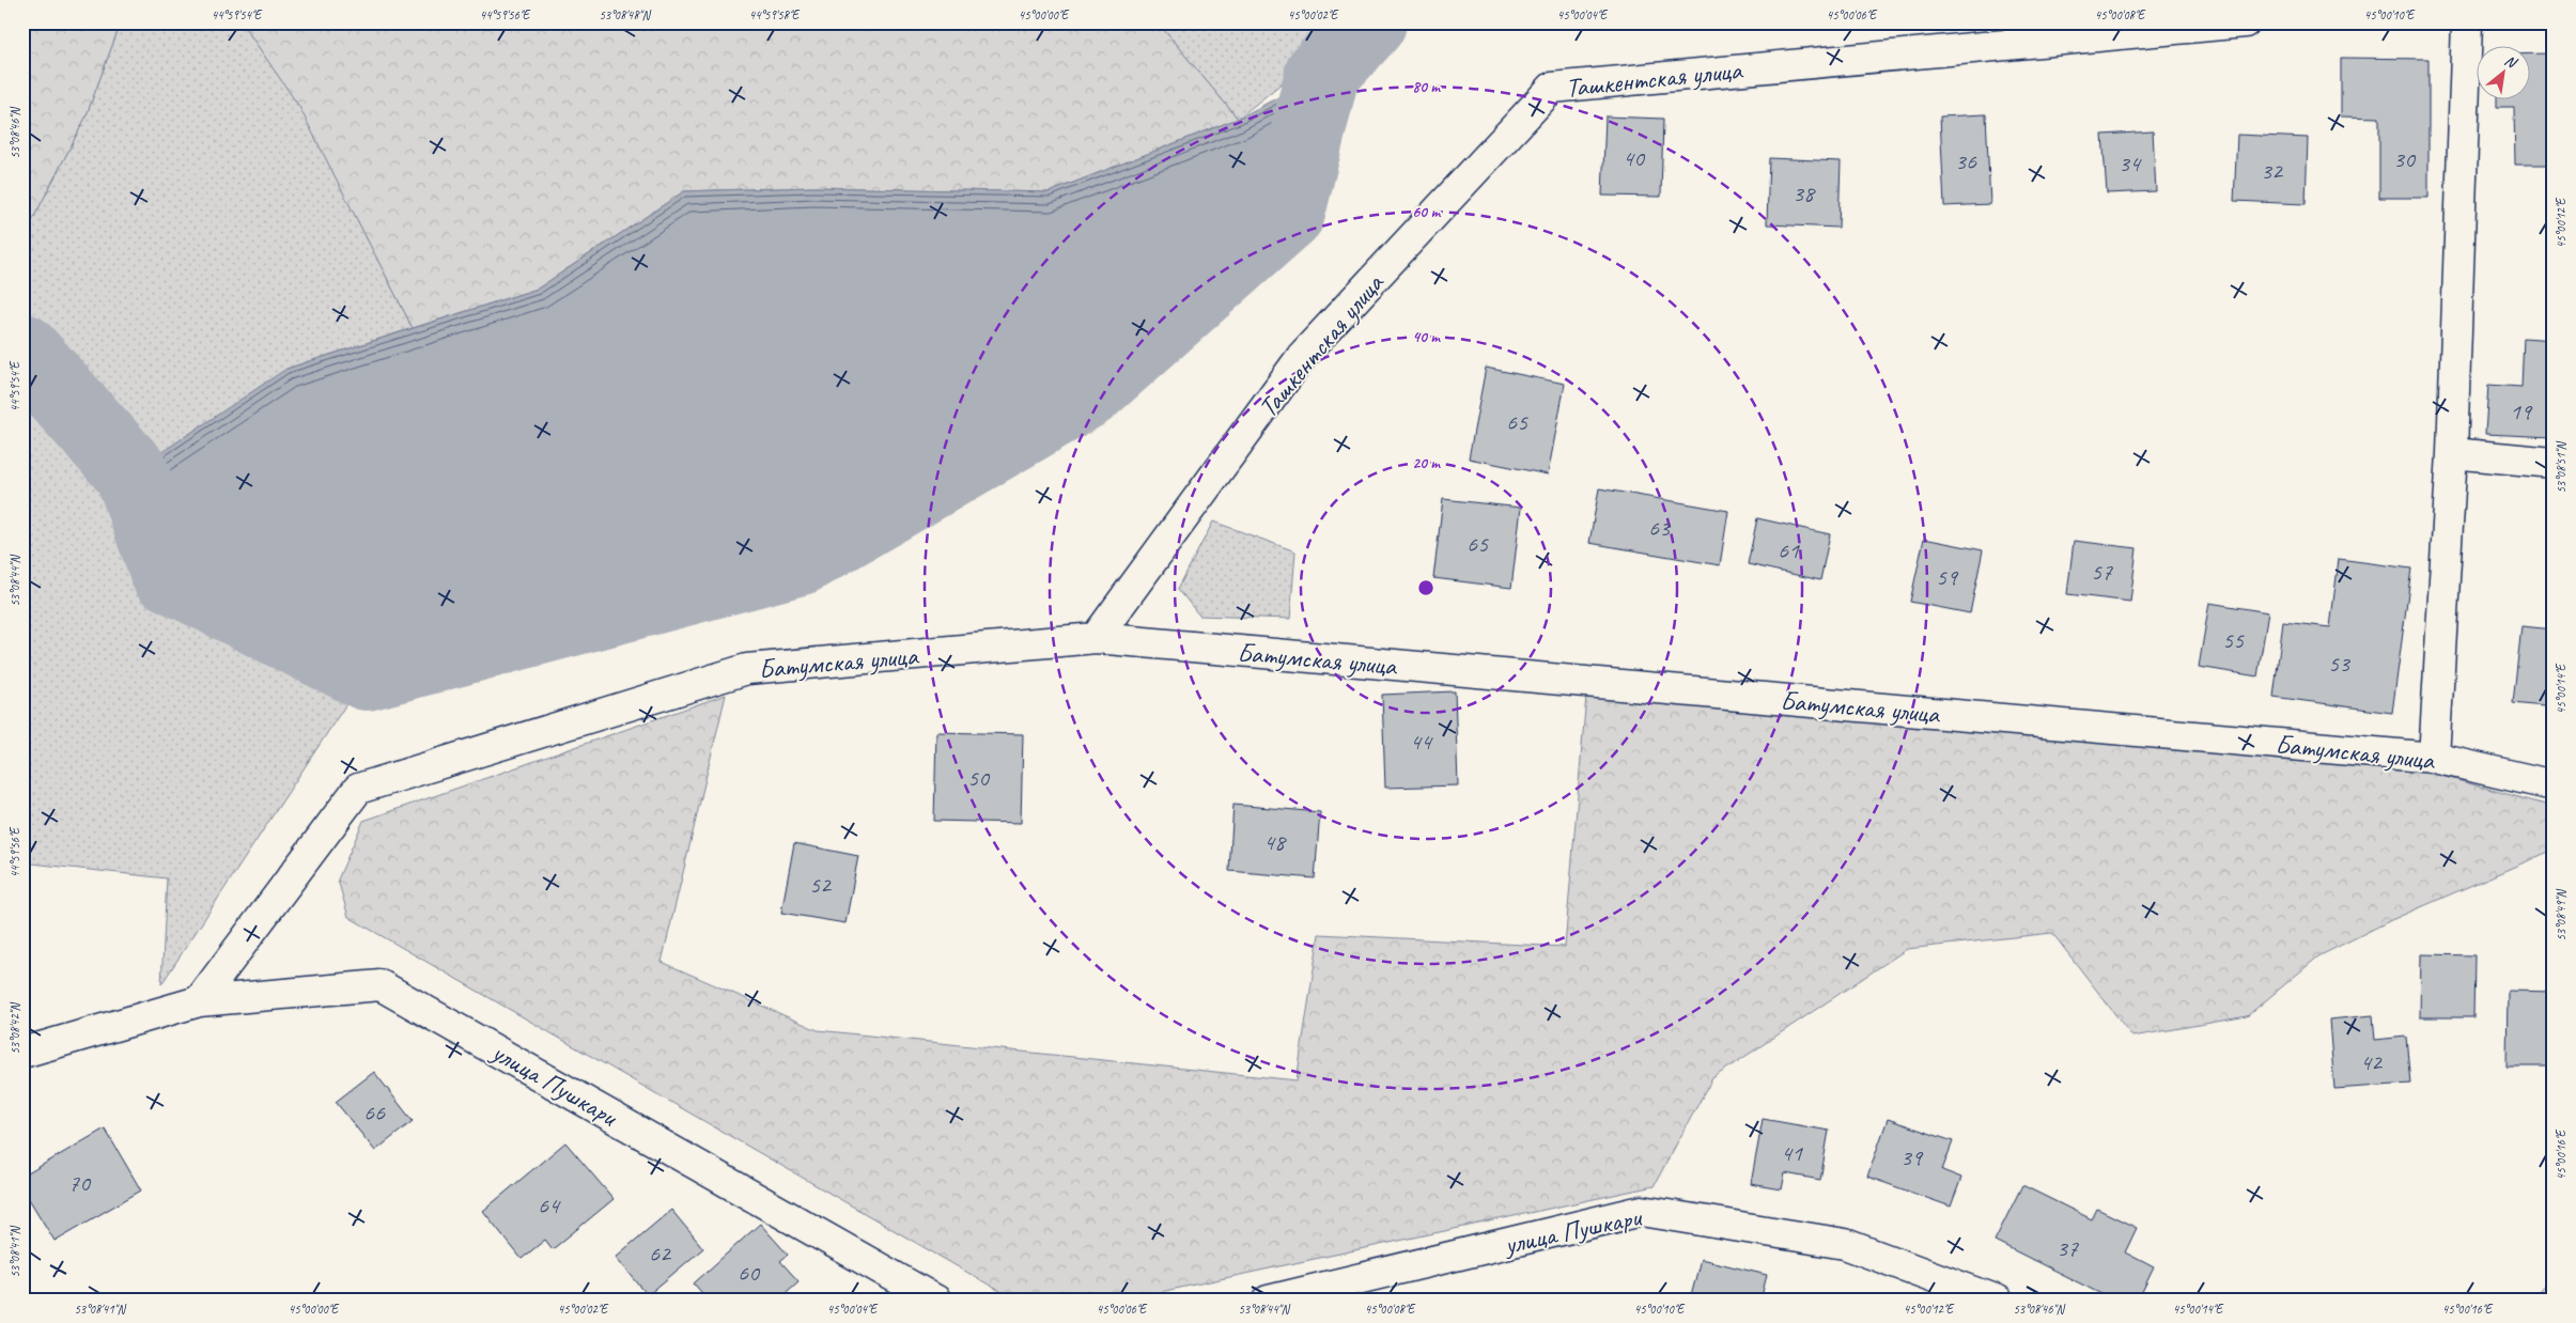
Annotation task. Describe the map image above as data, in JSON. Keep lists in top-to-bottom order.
{
  "streets": {
    "street": ["Ташкентская улица", "Батумская улица", "улица Пушкари"]
  },
  "crossings": [
    ["Ташкентская улица", "Батумская улица"],
    ["Батумская улица", "улица Пушкари"]
  ],
  "house_numbers": [
    "40",
    "30",
    "36",
    "34",
    "32",
    "38",
    "19",
    "65",
    "63",
    "65",
    "61",
    "57",
    "59",
    "55",
    "53",
    "44",
    "50",
    "48",
    "52",
    "42",
    "66",
    "41",
    "39",
    "70",
    "64",
    "37",
    "62",
    "60"
  ],
  "north": "top right",
  "coordinates": [
    "44°59'54\"E",
    "44°59'56\"E",
    "53°08'48\"N",
    "44°59'58\"E",
    "45°00'00\"E",
    "45°00'02\"E",
    "45°00'04\"E",
    "45°00'06\"E",
    "45°00'08\"E",
    "45°00'10\"E",
    "53°08'46\"N",
    "45°00'12\"E",
    "53°08'51\"N",
    "53°08'44\"N",
    "45°00'14\"E",
    "53°08'49\"N",
    "53°08'42\"N",
    "45°00'16\"E",
    "53°08'41\"N"
  ],
  "rings": [
    "80 m",
    "60 m",
    "40 m",
    "20 m"
  ]
}
